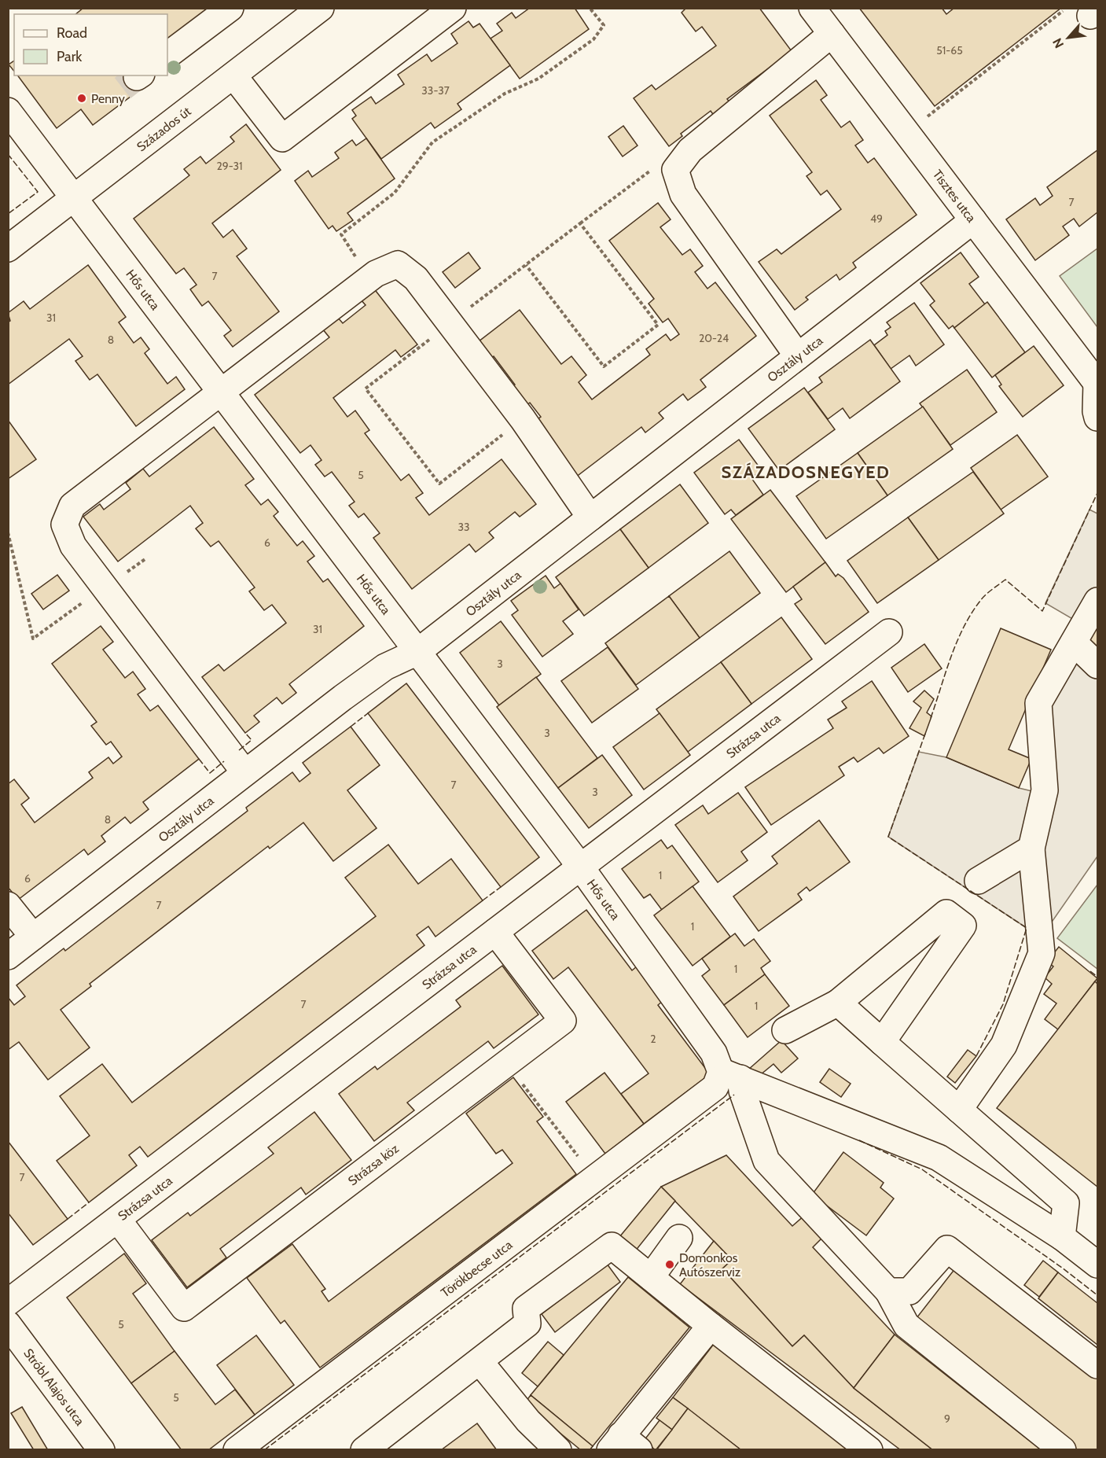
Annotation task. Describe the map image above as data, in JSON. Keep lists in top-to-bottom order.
{
  "streets": {
    "street": [
      "Százados út",
      "Tisztes utca",
      "Hős utca",
      "Osztály utca",
      "Strázsa utca",
      "Strázsa köz",
      "Törökbecse utca",
      "Stróbl Alajos utca"
    ]
  },
  "crossings": [
    ["Százados út", "Hős utca"],
    ["Tisztes utca", "Osztály utca"],
    ["Hős utca", "Osztály utca"],
    ["Hős utca", "Strázsa utca"],
    ["Hős utca", "Törökbecse utca"],
    ["Strázsa utca", "Strázsa köz"]
  ],
  "districts": ["SZÁZADOSNEGYED"],
  "places": ["Penny", "Domonkos Autószerviz"],
  "house_numbers": [
    "51-65",
    "33-37",
    "29-31",
    "7",
    "49",
    "7",
    "31",
    "20-24",
    "8",
    "5",
    "33",
    "6",
    "31",
    "3",
    "3",
    "7",
    "3",
    "8",
    "1",
    "6",
    "7",
    "1",
    "1",
    "7",
    "1",
    "2",
    "7",
    "5",
    "5",
    "9"
  ],
  "legend": ["Road", "Park"],
  "north": "bottom left"
}
